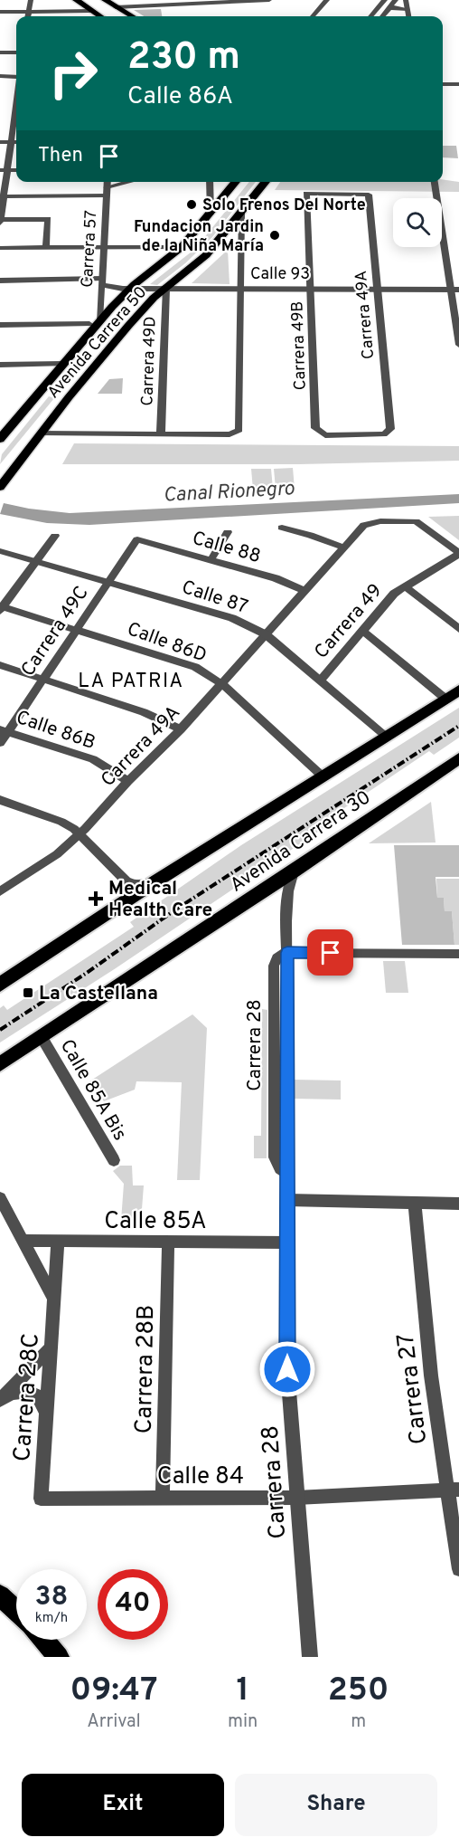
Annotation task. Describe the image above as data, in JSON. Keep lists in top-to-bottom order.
{
  "streets": {
    "highway": ["Avenida Carrera 30"],
    "main road": ["Avenida Carrera 50"],
    "street": [
      "Carrera 57",
      "Calle 93",
      "Carrera 49A",
      "Carrera 49B",
      "Carrera 49D",
      "Calle 88",
      "Calle 87",
      "Carrera 49",
      "Carrera 49C",
      "Calle 86D",
      "Calle 86B",
      "Carrera 28",
      "Calle 85A Bis",
      "Calle 85A",
      "Carrera 28B",
      "Carrera 27",
      "Carrera 28C",
      "Calle 84"
    ]
  },
  "crossings": [
    ["Carrera 57", "Calle 93"],
    ["Carrera 57", "Avenida Carrera 50"],
    ["Calle 93", "Carrera 49A"],
    ["Calle 93", "Avenida Carrera 50"],
    ["Calle 93", "Carrera 49B"],
    ["Calle 93", "Carrera 49D"],
    ["Carrera 49A", "Carrera 49B"],
    ["Carrera 49A", "Calle 88"],
    ["Carrera 49A", "Calle 87"],
    ["Carrera 49A", "Carrera 49"],
    ["Carrera 49A", "Calle 86D"],
    ["Carrera 49A", "Calle 86B"],
    ["Avenida Carrera 50", "Carrera 49D"],
    ["Calle 88", "Carrera 49C"],
    ["Calle 87", "Carrera 49"],
    ["Calle 87", "Carrera 49C"],
    ["Carrera 49C", "Calle 86D"],
    ["Carrera 49C", "Calle 86B"],
    ["Avenida Carrera 30", "Carrera 28"],
    ["Avenida Carrera 30", "Calle 85A Bis"],
    ["Carrera 28", "Calle 85A"],
    ["Carrera 28", "Calle 84"],
    ["Calle 85A", "Carrera 28B"],
    ["Calle 85A", "Carrera 28C"],
    ["Carrera 28B", "Calle 84"],
    ["Carrera 27", "Calle 84"],
    ["Carrera 28C", "Calle 84"]
  ],
  "districts": ["LA PATRIA"],
  "water": ["Canal Rionegro"],
  "places": {
    "other": ["Solo Frenos Del Norte", "Fundacion Jardin de la Niña María"],
    "health": ["Medical Health Care"],
    "transit": ["La Castellana"]
  },
  "page": {
    "turn": ["230 m", "Calle 86A"],
    "then": "Then",
    "speed": "38 km/h",
    "limit": "40",
    "eta": [
      "09:47",
      "Arrival",
      "1",
      "min",
      "250",
      "m"
    ],
    "buttons": ["Exit", "Share"]
  }
}
